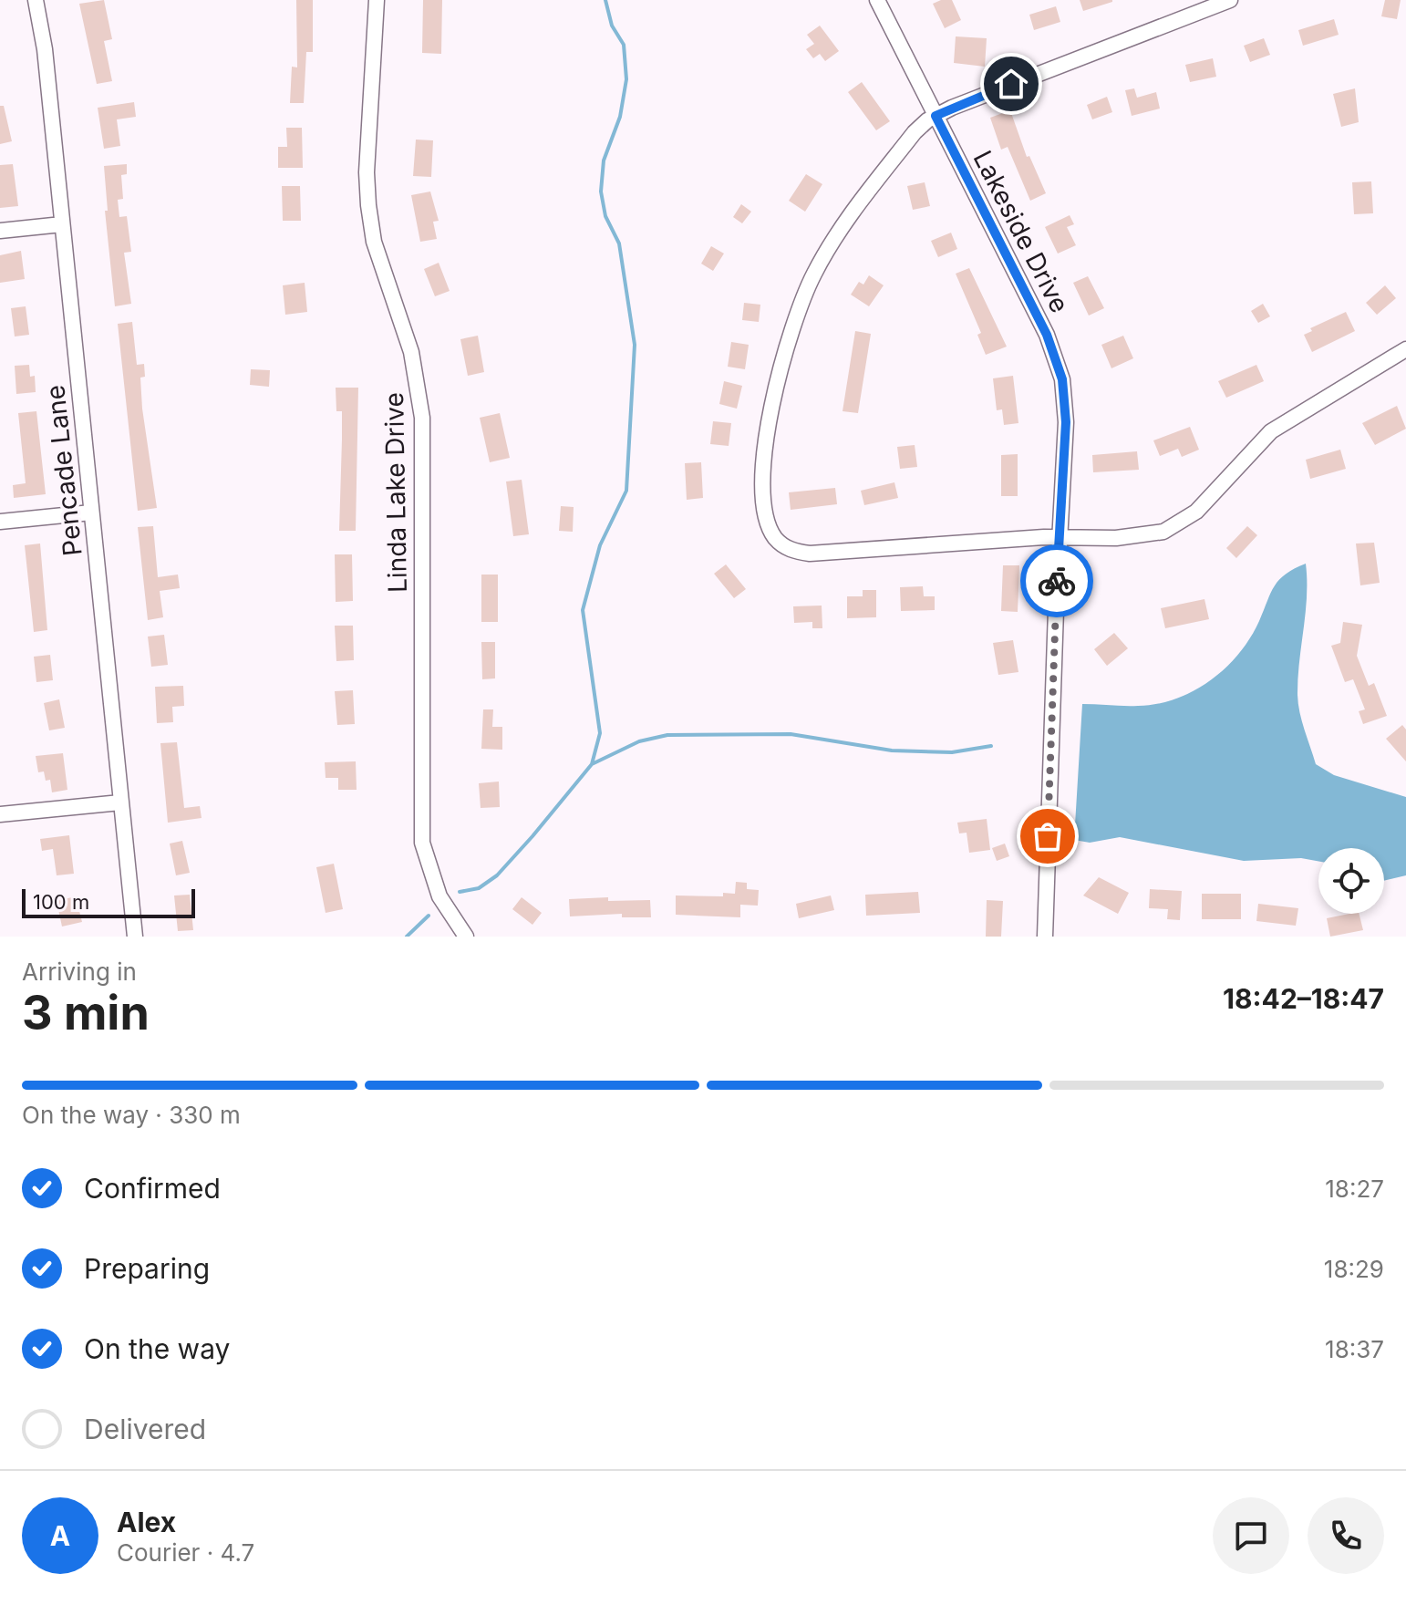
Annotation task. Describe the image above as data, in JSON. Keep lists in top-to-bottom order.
{
  "streets": {
    "street": ["Lakeside Drive", "Pencade Lane", "Linda Lake Drive"]
  },
  "scale_bar": "100 m",
  "page": {
    "scale": "100 m",
    "heading": ["3 min", "Arriving in", "18:42–18:47"],
    "panel": ["Alex", "Courier · 4.7"],
    "bar": "On the way · 330 m",
    "list": [
      ["Confirmed", "18:27"],
      ["Preparing", "18:29"],
      ["On the way", "18:37"],
      "Delivered"
    ],
    "round": "A"
  }
}
